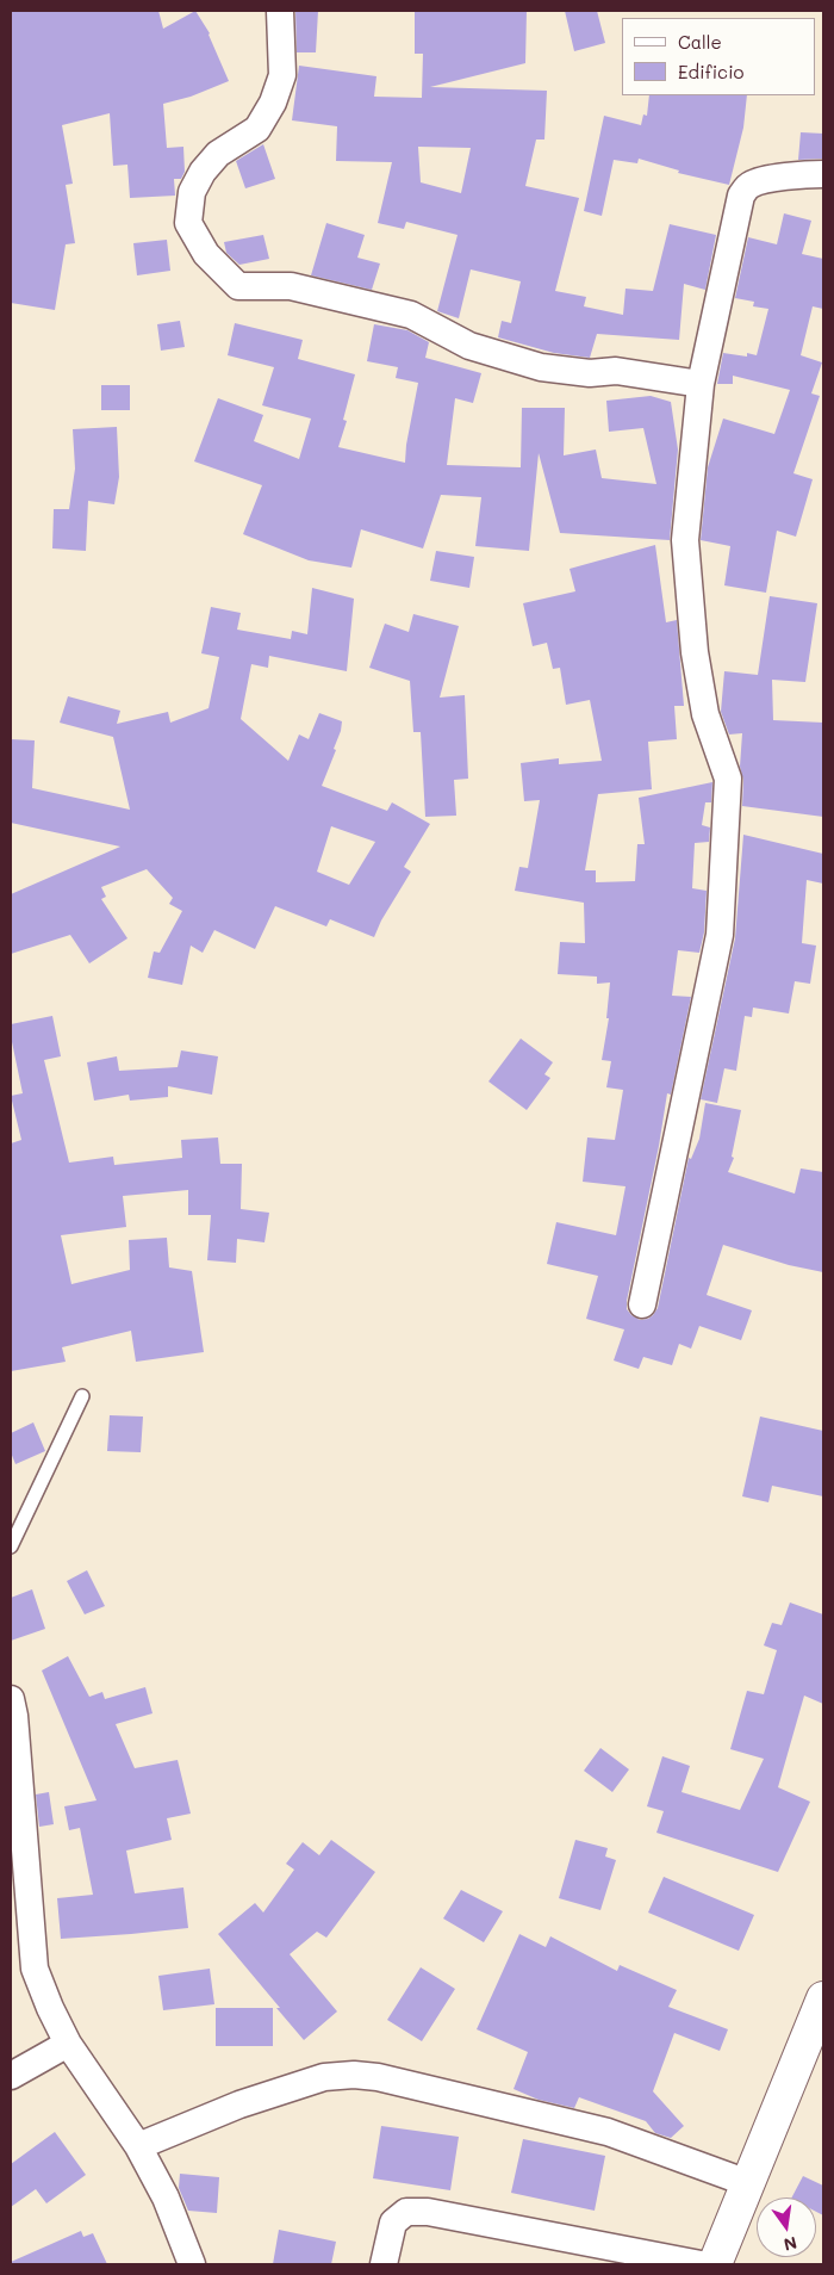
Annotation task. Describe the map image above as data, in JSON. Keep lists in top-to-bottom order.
{
  "legend": ["Calle", "Edificio"],
  "north": "bottom"
}
